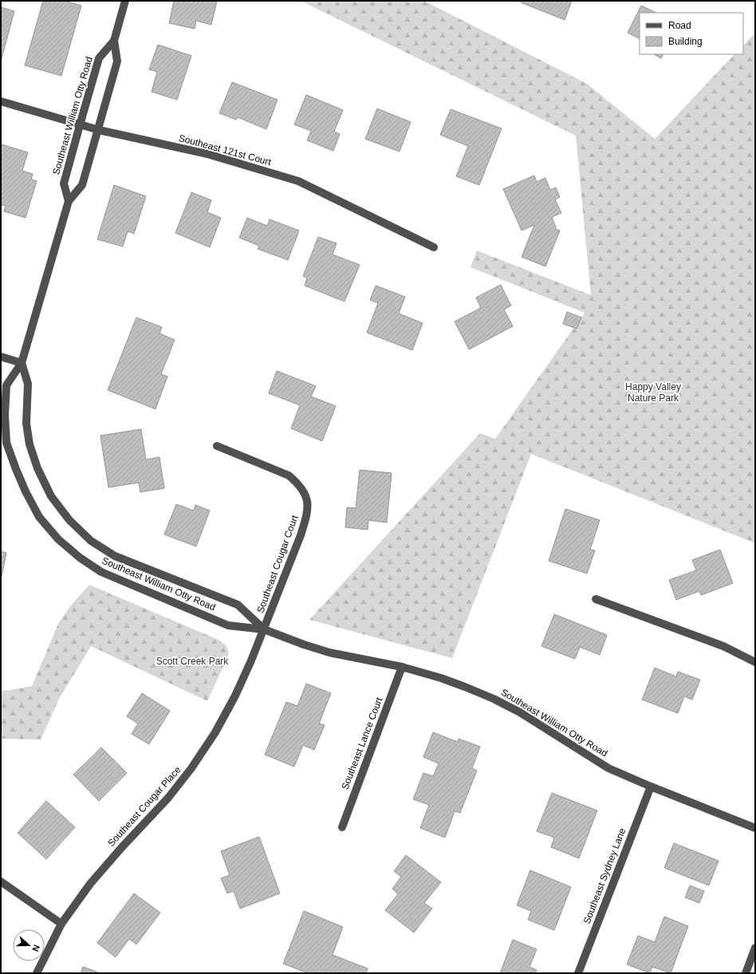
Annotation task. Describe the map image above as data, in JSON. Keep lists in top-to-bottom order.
{
  "streets": {
    "street": [
      "Southeast William Otty Road",
      "Southeast 121st Court",
      "Southeast Cougar Court",
      "Southeast Lance Court",
      "Southeast Cougar Place",
      "Southeast Sydney Lane"
    ]
  },
  "crossings": [
    ["Southeast William Otty Road", "Southeast 121st Court"],
    ["Southeast William Otty Road", "Southeast Cougar Court"],
    ["Southeast William Otty Road", "Southeast Lance Court"],
    ["Southeast William Otty Road", "Southeast Cougar Place"],
    ["Southeast William Otty Road", "Southeast Sydney Lane"],
    ["Southeast Cougar Court", "Southeast Cougar Place"]
  ],
  "parks": ["Happy Valley Nature Park", "Scott Creek Park"],
  "legend": ["Road", "Building"],
  "north": "right"
}
